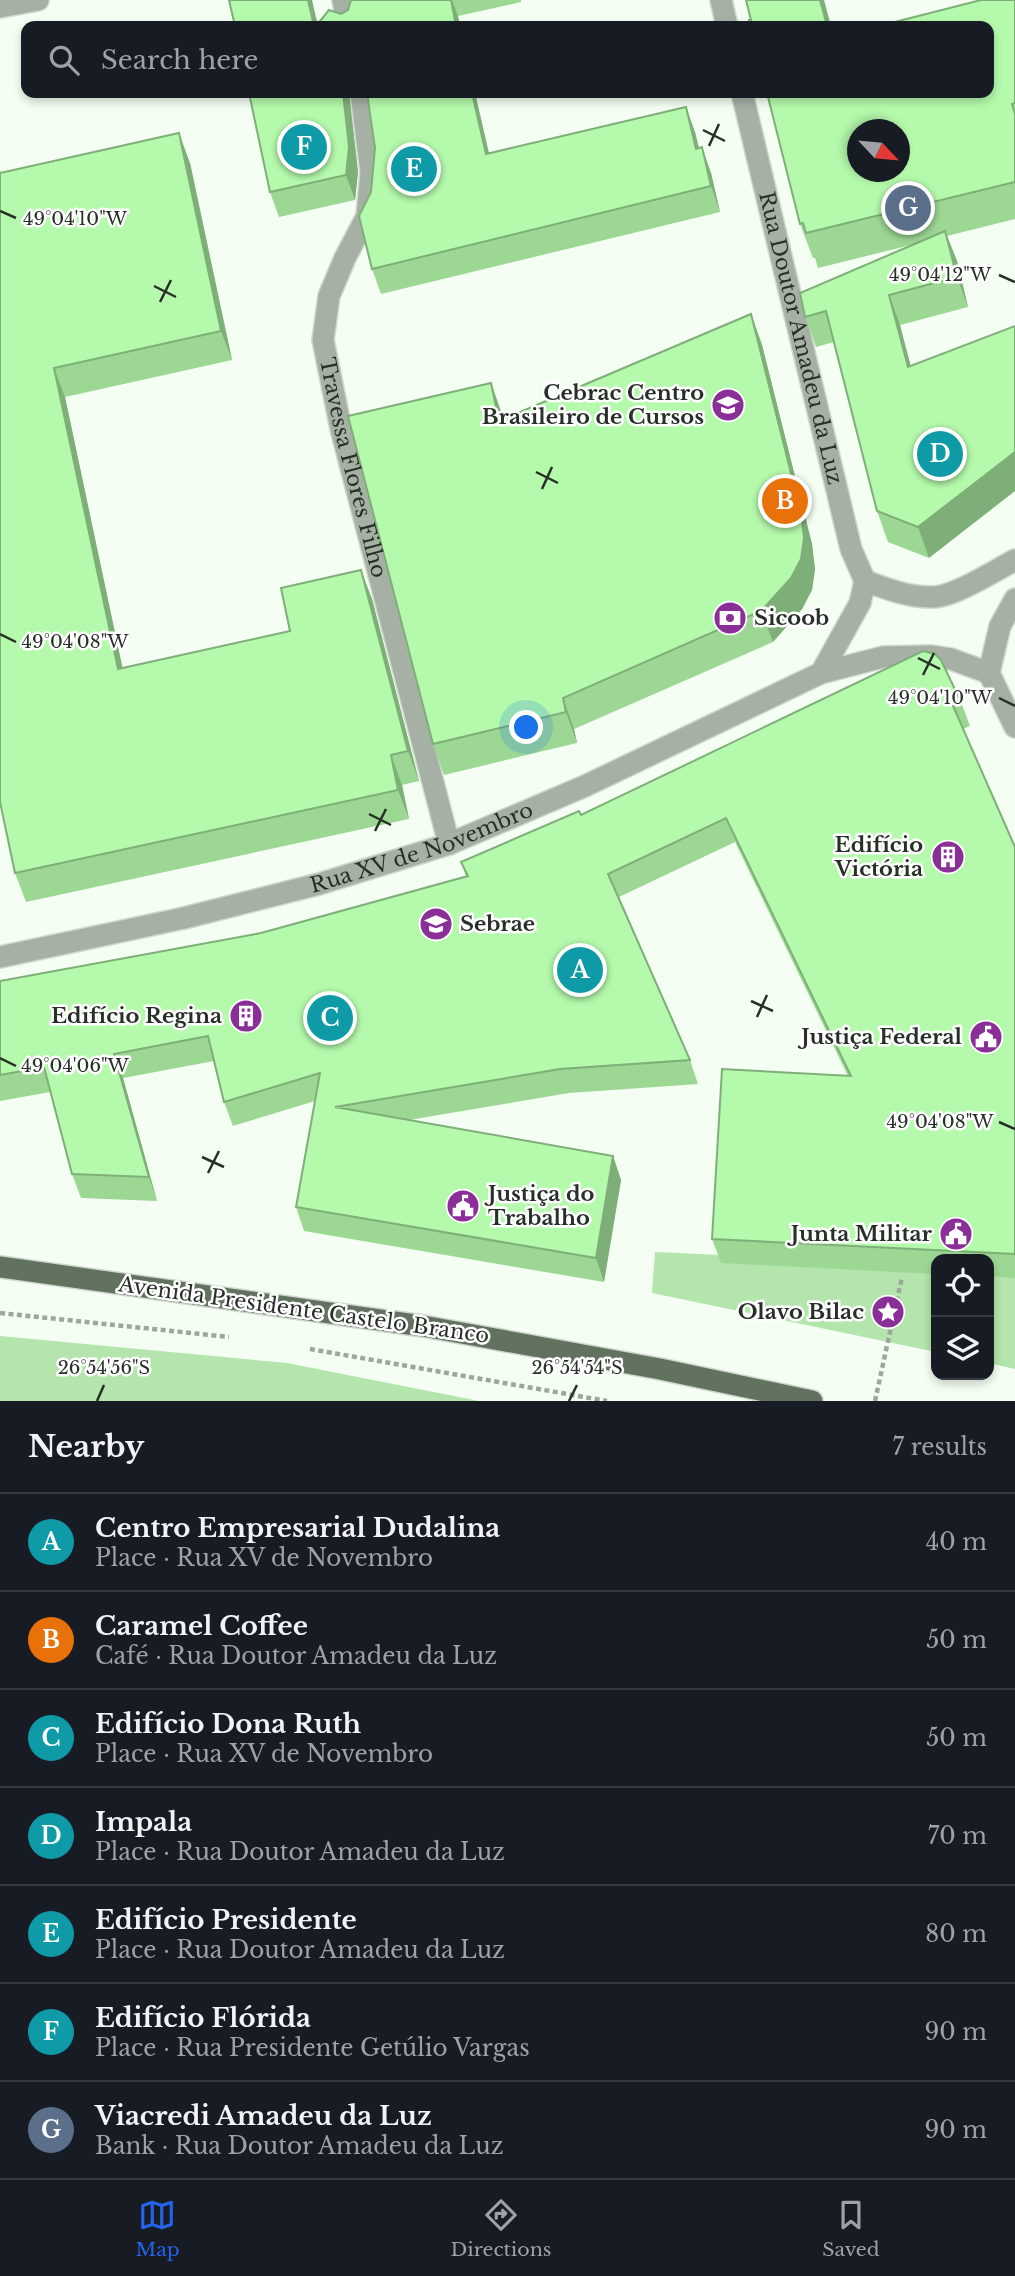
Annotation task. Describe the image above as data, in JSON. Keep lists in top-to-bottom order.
{
  "streets": {
    "main road": ["Avenida Presidente Castelo Branco"],
    "street": ["Rua Doutor Amadeu da Luz", "Travessa Flores Filho", "Rua XV de Novembro"]
  },
  "crossings": [
    ["Travessa Flores Filho", "Rua XV de Novembro"]
  ],
  "places": {
    "school or university": ["Cebrac Centro Brasileiro de Cursos", "Sebrae"],
    "bank": ["Sicoob"],
    "building": ["Edifício Victória", "Edifício Regina"],
    "public building": ["Justiça Federal", "Justiça do Trabalho", "Junta Militar"],
    "place": ["Olavo Bilac"]
  },
  "north": "bottom right",
  "page": {
    "search": "Search here",
    "pins": [
      "F",
      "E",
      "G",
      "D",
      "B",
      "A",
      "C"
    ],
    "heading": ["Nearby", "7 results"],
    "list": [
      {
        "mark": "A",
        "name": "Centro Empresarial Dudalina",
        "note": "Place · Rua XV de Novembro",
        "value": "40 m"
      },
      {
        "mark": "B",
        "name": "Caramel Coffee",
        "note": "Café · Rua Doutor Amadeu da Luz",
        "value": "50 m"
      },
      {
        "mark": "C",
        "name": "Edifício Dona Ruth",
        "note": "Place · Rua XV de Novembro",
        "value": "50 m"
      },
      {
        "mark": "D",
        "name": "Impala",
        "note": "Place · Rua Doutor Amadeu da Luz",
        "value": "70 m"
      },
      {
        "mark": "E",
        "name": "Edifício Presidente",
        "note": "Place · Rua Doutor Amadeu da Luz",
        "value": "80 m"
      },
      {
        "mark": "F",
        "name": "Edifício Flórida",
        "note": "Place · Rua Presidente Getúlio Vargas",
        "value": "90 m"
      },
      {
        "mark": "G",
        "name": "Viacredi Amadeu da Luz",
        "note": "Bank · Rua Doutor Amadeu da Luz",
        "value": "90 m"
      }
    ],
    "nav": ["Map", "Directions", "Saved"]
  },
  "coordinates": [
    "49°04'10\"W",
    "49°04'12\"W",
    "49°04'08\"W",
    "49°04'06\"W",
    "26°54'56\"S",
    "26°54'54\"S"
  ]
}
